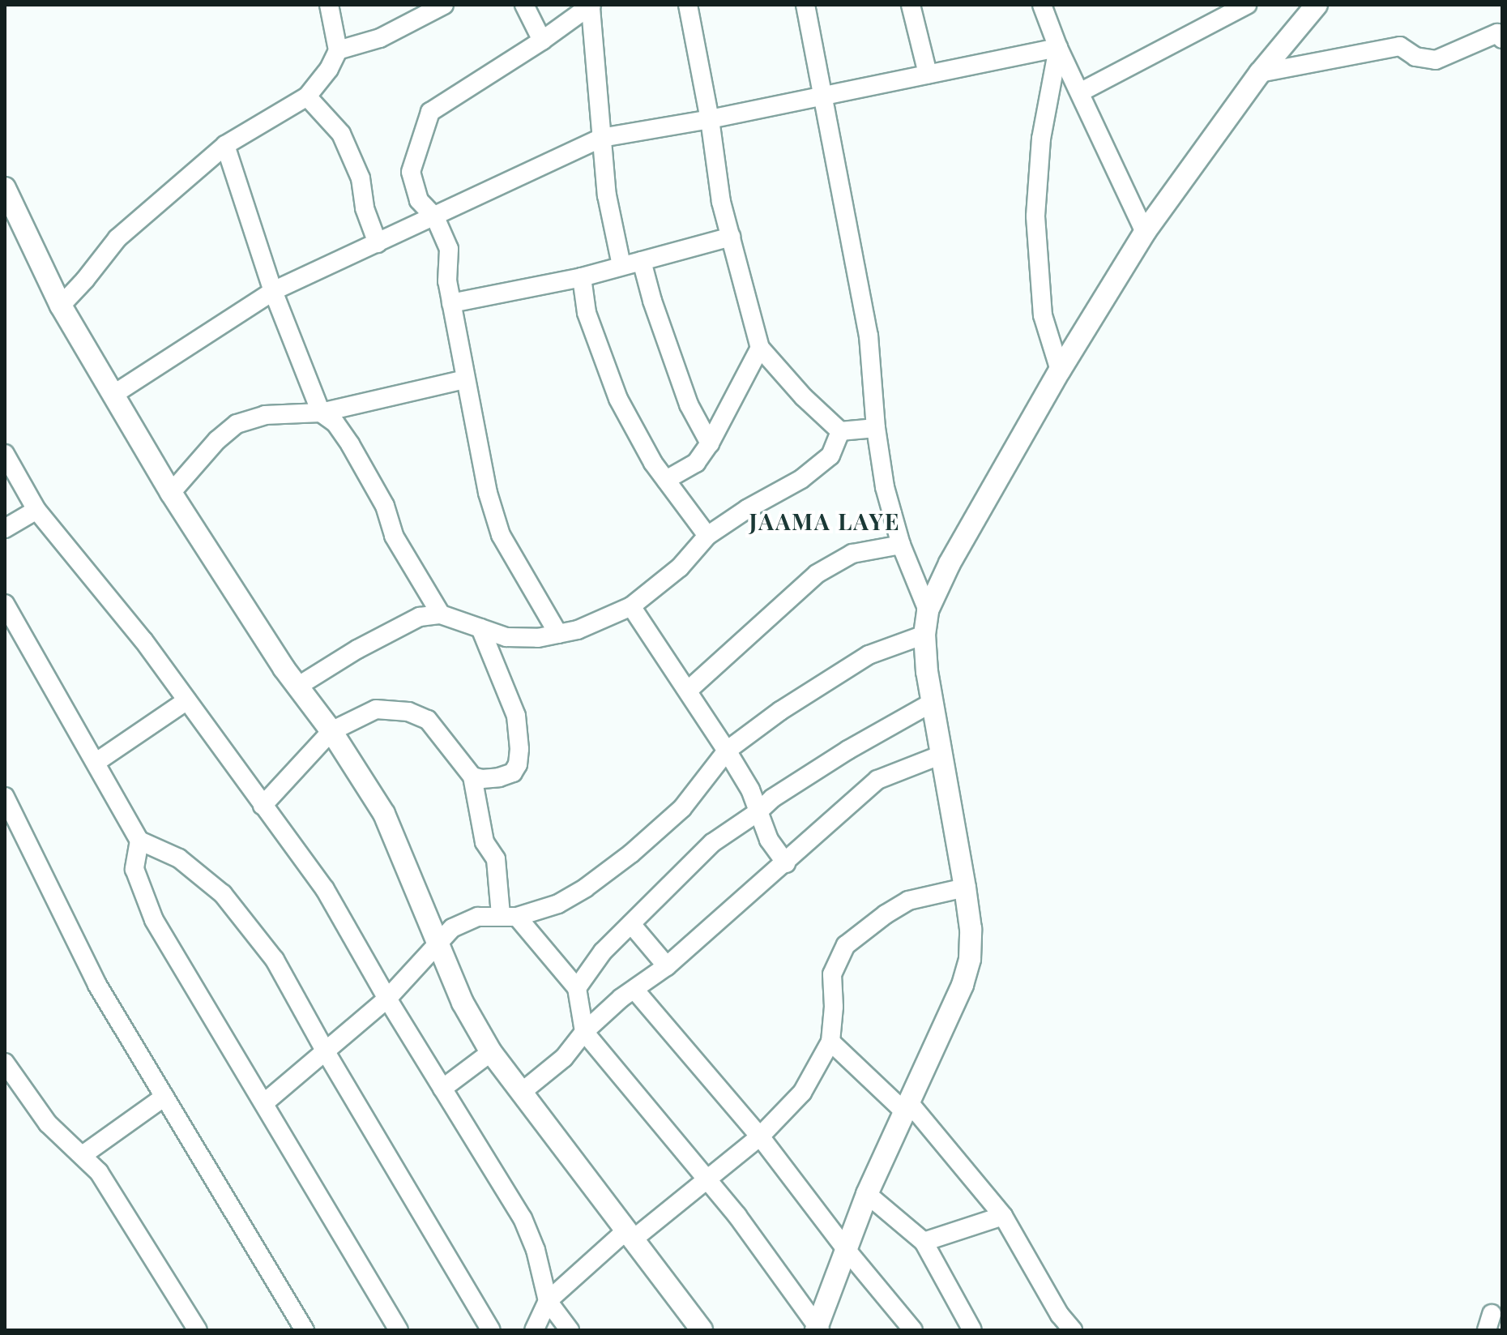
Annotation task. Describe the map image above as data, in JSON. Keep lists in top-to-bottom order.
{
  "districts": ["JAAMA LAYE"]
}
